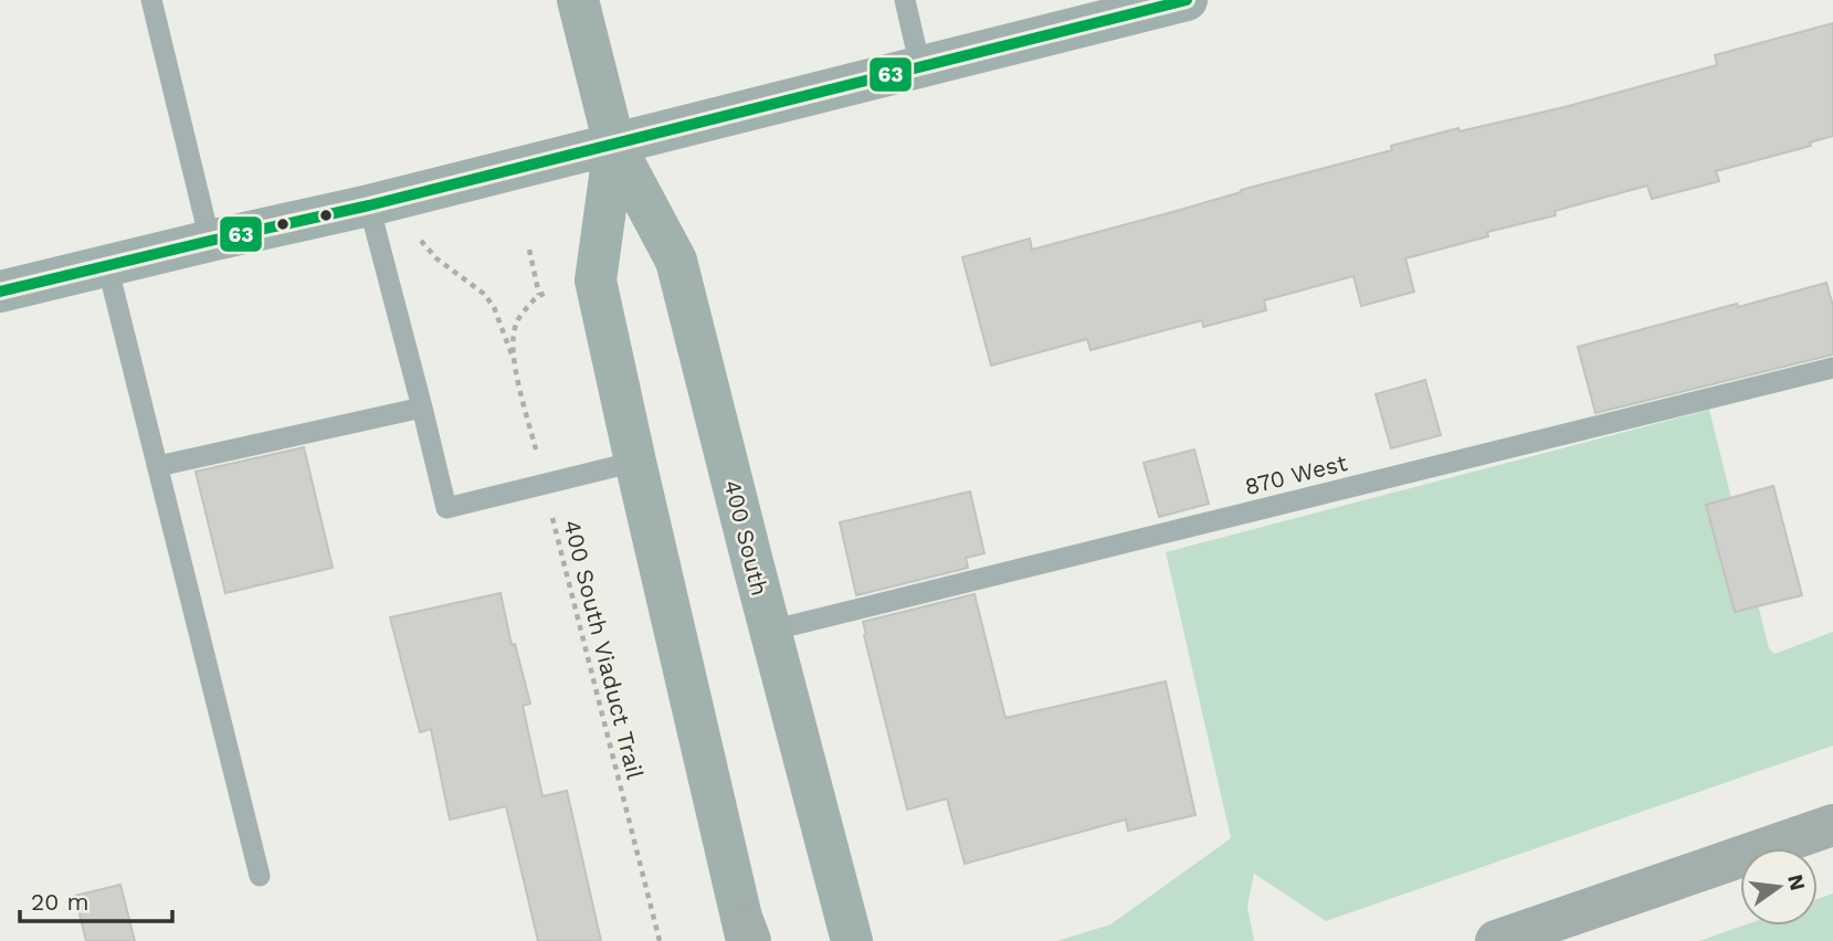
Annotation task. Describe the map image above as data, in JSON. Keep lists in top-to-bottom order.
{
  "streets": {
    "main road": ["400 South"],
    "lane": ["870 West"],
    "path": ["400 South Viaduct Trail"]
  },
  "crossings": [
    ["870 West", "400 South"]
  ],
  "lines": ["transit line 63"],
  "scale_bar": "20 m",
  "north": "right"
}
